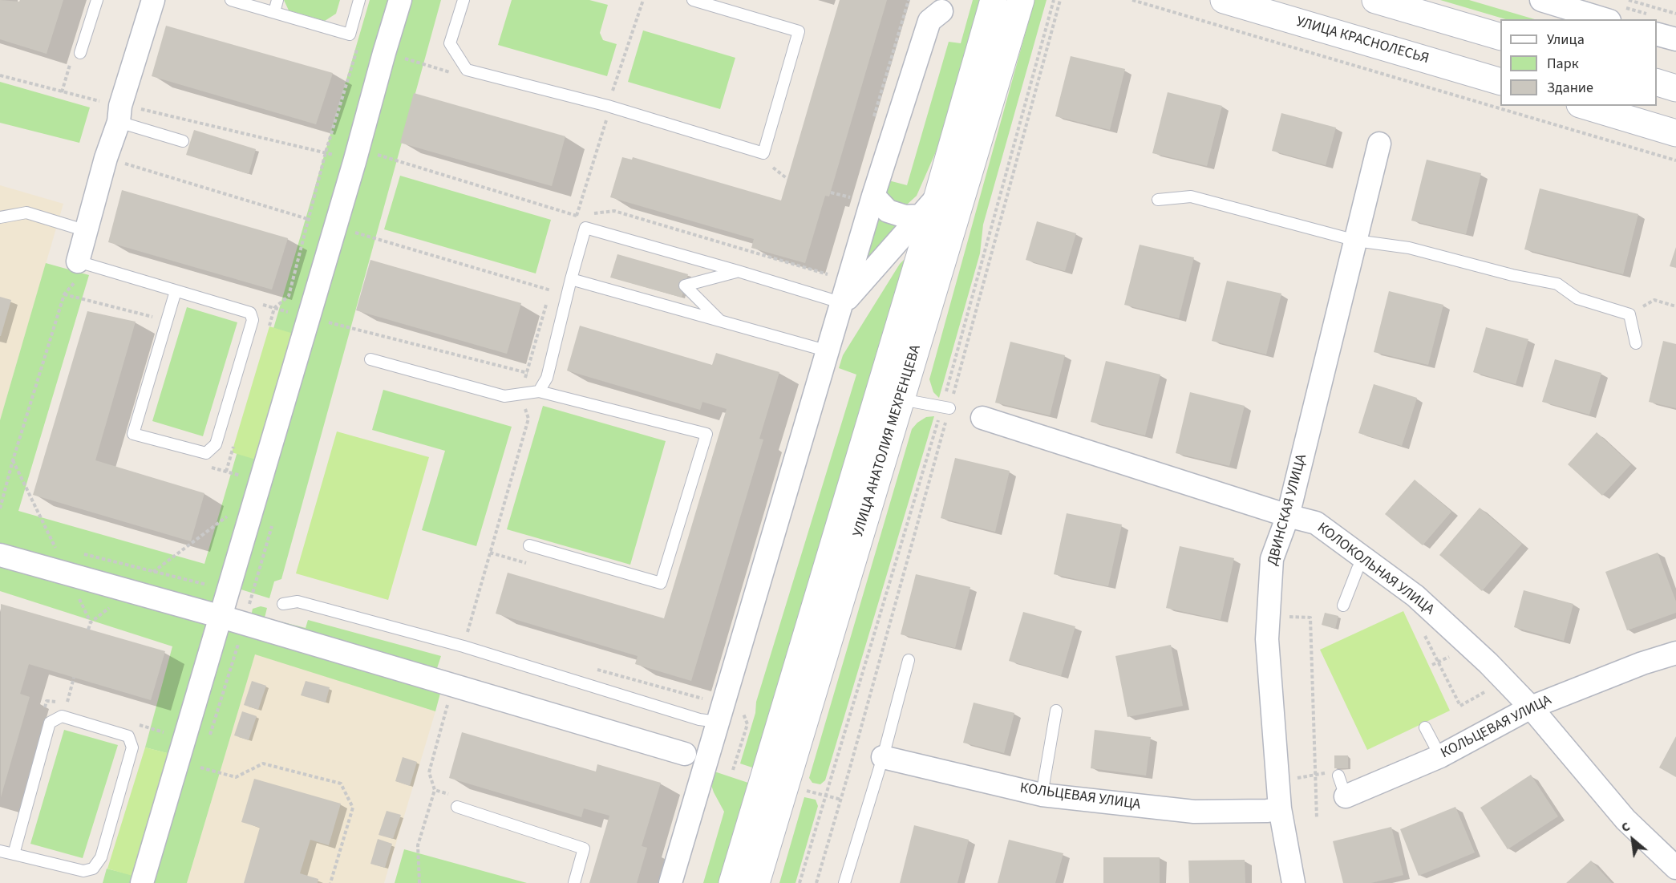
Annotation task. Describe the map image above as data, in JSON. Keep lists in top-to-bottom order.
{
  "streets": {
    "street": [
      "УЛИЦА КРАСНОЛЕСЬЯ",
      "УЛИЦА АНАТОЛИЯ МЕХРЕНЦЕВА",
      "ДВИНСКАЯ УЛИЦА",
      "КОЛОКОЛЬНАЯ УЛИЦА",
      "КОЛЬЦЕВАЯ УЛИЦА"
    ]
  },
  "crossings": [
    ["ДВИНСКАЯ УЛИЦА", "КОЛОКОЛЬНАЯ УЛИЦА"],
    ["ДВИНСКАЯ УЛИЦА", "КОЛЬЦЕВАЯ УЛИЦА"],
    ["КОЛОКОЛЬНАЯ УЛИЦА", "КОЛЬЦЕВАЯ УЛИЦА"]
  ],
  "legend": ["Улица", "Парк", "Здание"],
  "north": "top left"
}
